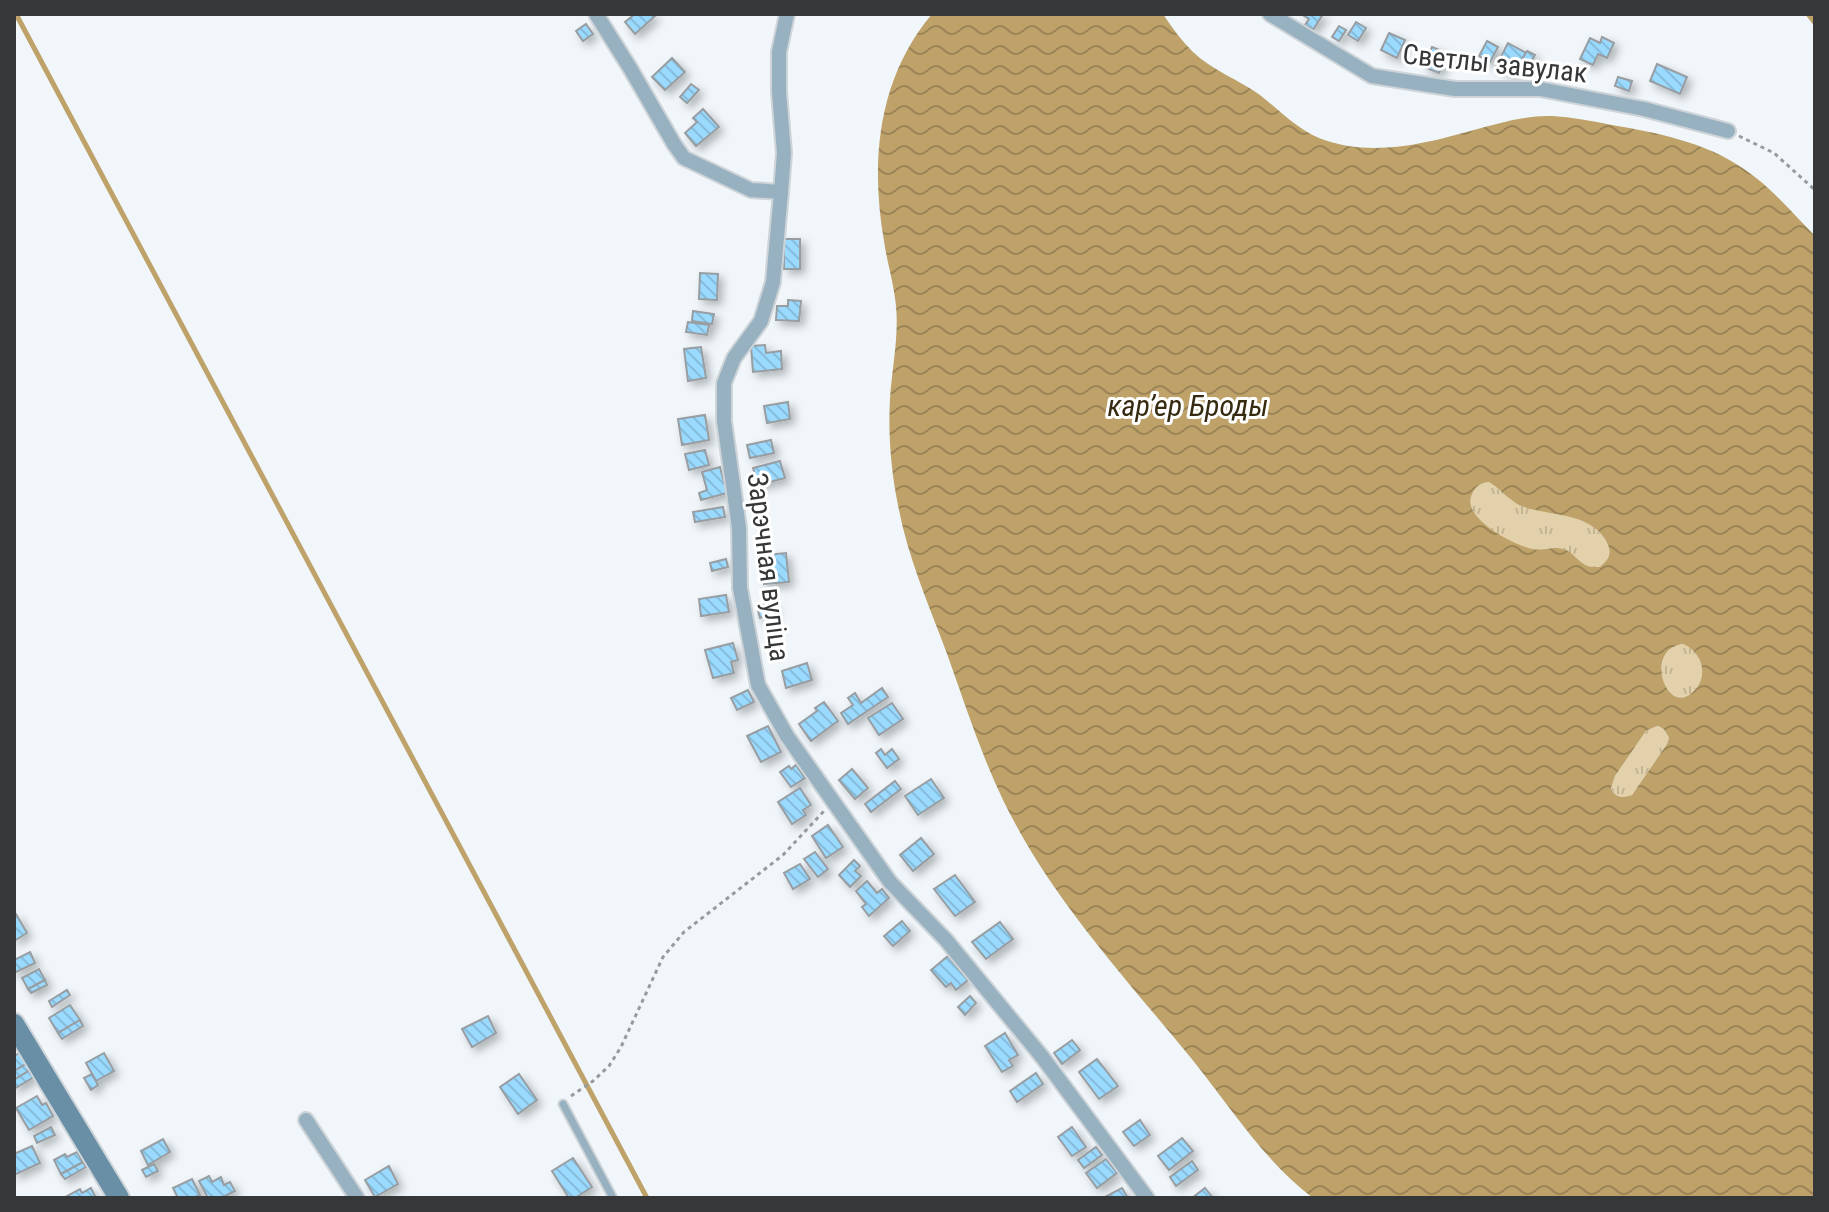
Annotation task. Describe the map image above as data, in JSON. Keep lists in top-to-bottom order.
{
  "streets": {
    "street": ["Светлы завулак", "Зарэчная вуліца"]
  },
  "water": ["карʼер Броды"]
}
